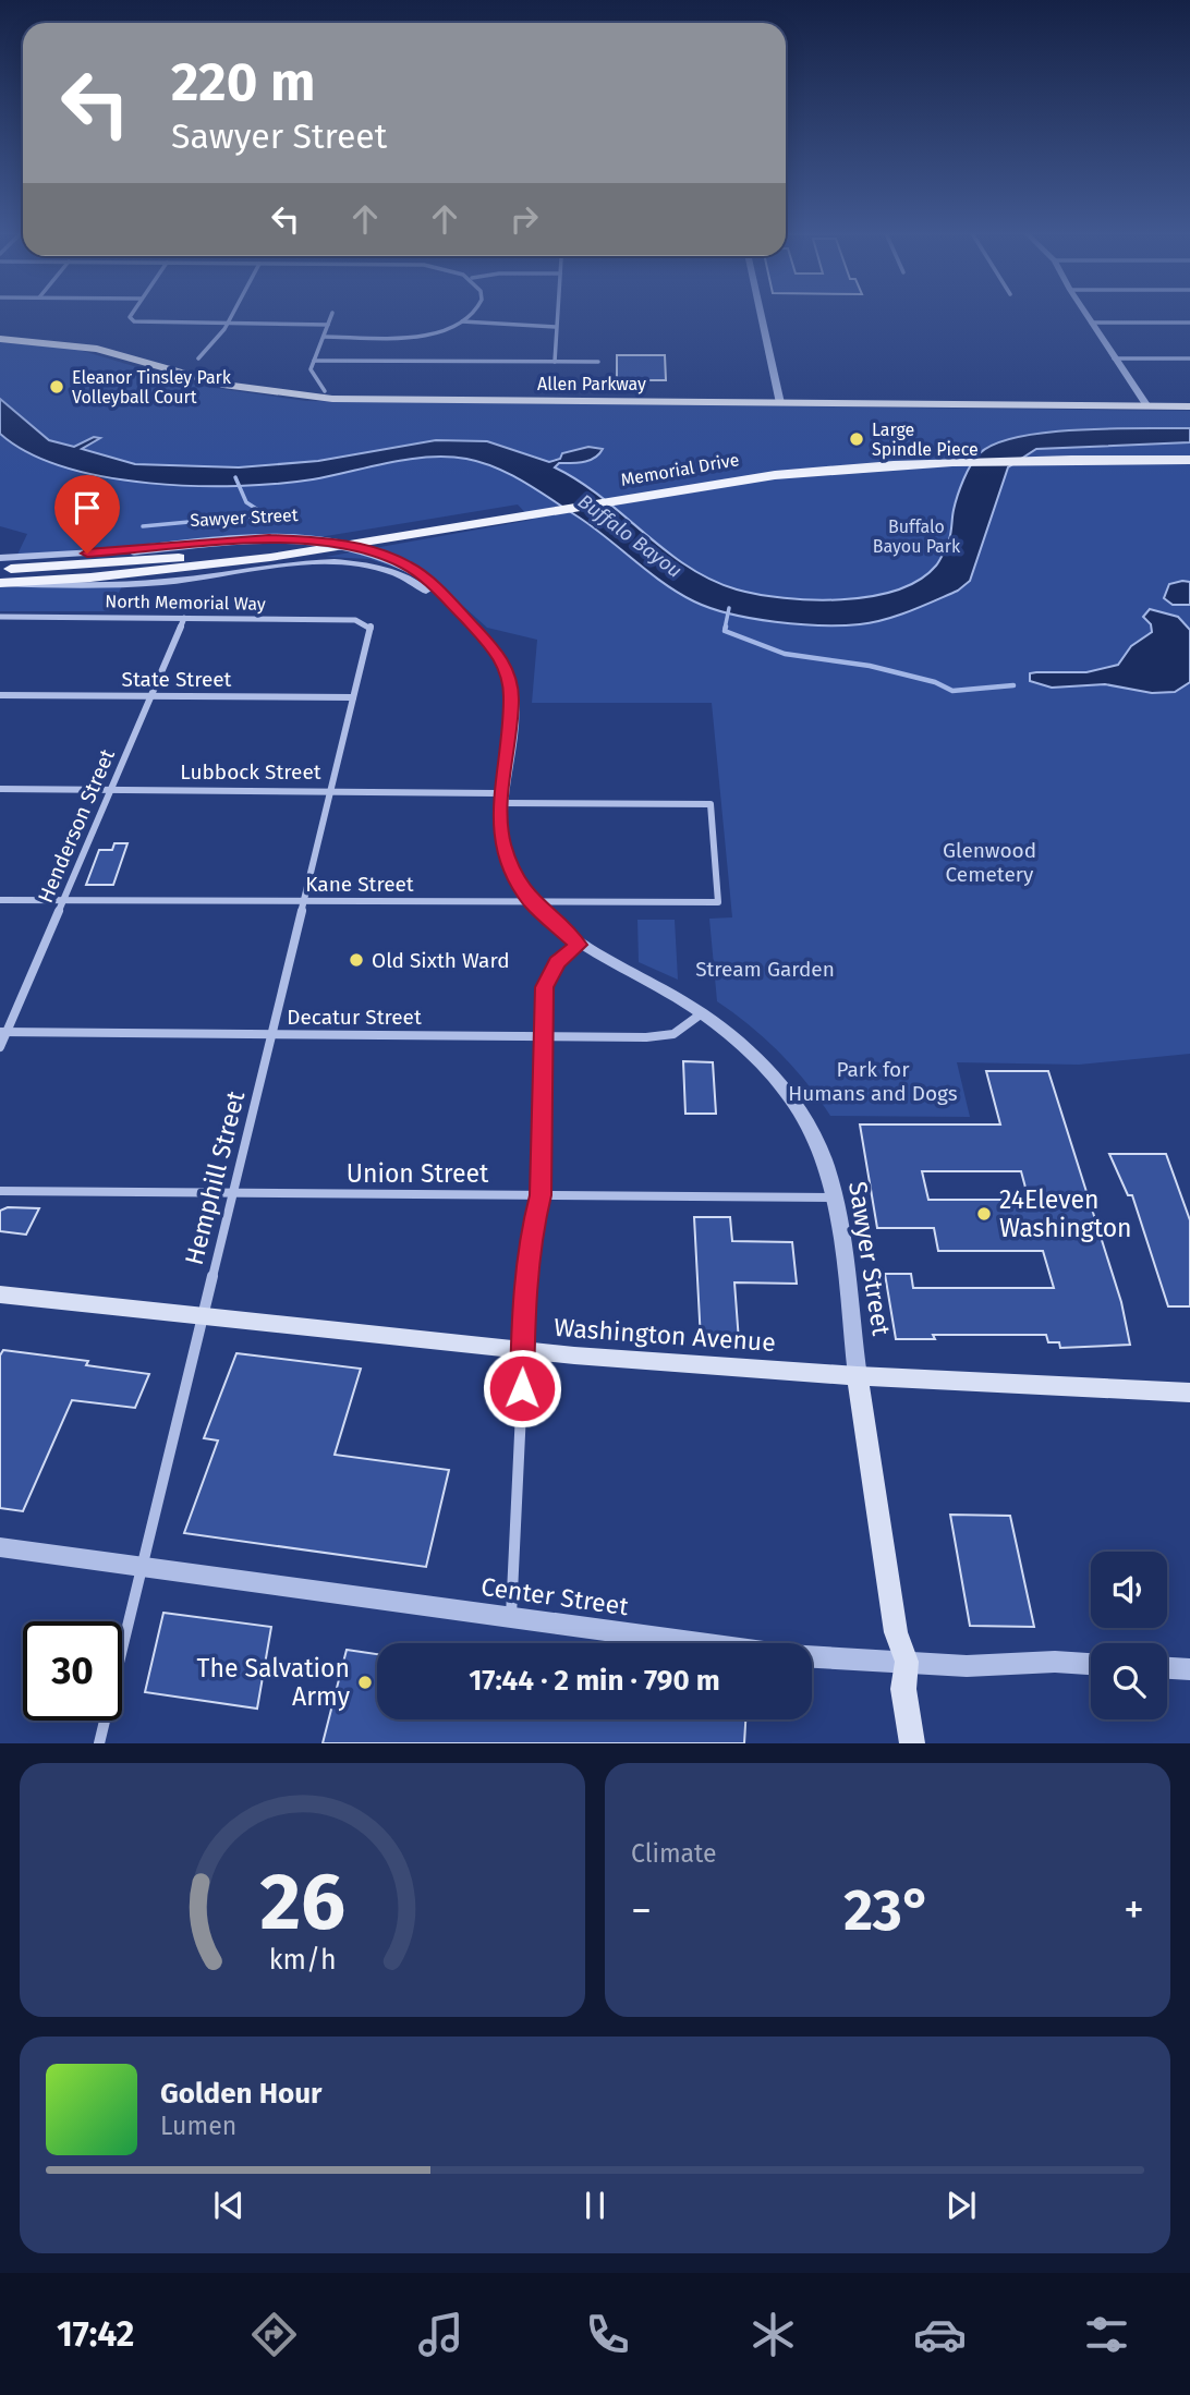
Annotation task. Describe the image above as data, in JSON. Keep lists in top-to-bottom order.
{
  "streets": {
    "main road": [
      "Allen Parkway",
      "Memorial Drive",
      "Sawyer Street",
      "Washington Avenue"
    ],
    "street": [
      "North Memorial Way",
      "State Street",
      "Lubbock Street",
      "Henderson Street",
      "Kane Street",
      "Decatur Street",
      "Union Street",
      "Hemphill Street",
      "Center Street"
    ]
  },
  "crossings": [
    ["Memorial Drive", "Sawyer Street"],
    ["Sawyer Street", "Lubbock Street"],
    ["Sawyer Street", "Kane Street"],
    ["Sawyer Street", "Decatur Street"],
    ["Sawyer Street", "Union Street"],
    ["Sawyer Street", "Washington Avenue"],
    ["Sawyer Street", "Center Street"],
    ["North Memorial Way", "Henderson Street"],
    ["North Memorial Way", "Hemphill Street"],
    ["State Street", "Henderson Street"],
    ["State Street", "Hemphill Street"],
    ["Lubbock Street", "Henderson Street"],
    ["Lubbock Street", "Kane Street"],
    ["Lubbock Street", "Hemphill Street"],
    ["Henderson Street", "Kane Street"],
    ["Henderson Street", "Decatur Street"],
    ["Kane Street", "Hemphill Street"],
    ["Decatur Street", "Hemphill Street"],
    ["Union Street", "Hemphill Street"],
    ["Hemphill Street", "Washington Avenue"],
    ["Hemphill Street", "Center Street"]
  ],
  "water": ["Buffalo Bayou"],
  "parks": [
    "Buffalo Bayou Park",
    "Glenwood Cemetery",
    "Stream Garden",
    "Park for Humans and Dogs"
  ],
  "places": [
    "Eleanor Tinsley Park Volleyball Court",
    "Large Spindle Piece",
    "Old Sixth Ward",
    "24Eleven Washington",
    "The Salvation Army"
  ],
  "page": {
    "turn": ["220 m", "Sawyer Street"],
    "limit": "30",
    "trip": "17:44 · 2 min · 790 m",
    "tile": "Climate",
    "heat": ["−", "23°", "+"],
    "song": ["Golden Hour", "Lumen"],
    "tabs": "17:42",
    "gauge": ["26", "km/h"]
  }
}
